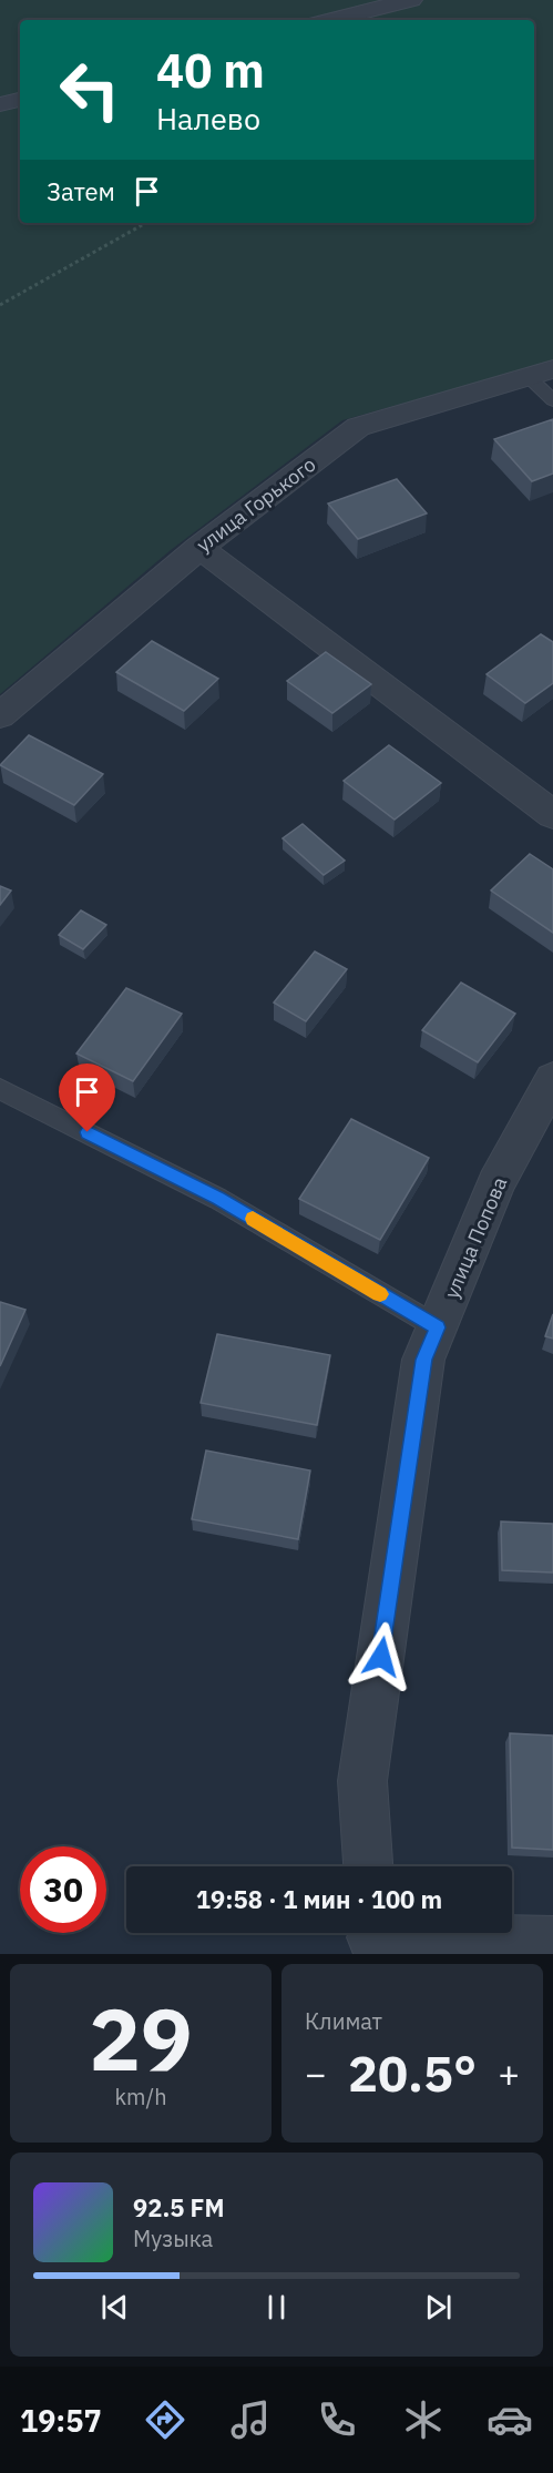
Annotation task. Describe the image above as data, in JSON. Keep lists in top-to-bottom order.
{
  "streets": {
    "street": ["улица Горького", "улица Попова"]
  },
  "page": {
    "turn": ["40 m", "Налево"],
    "then": "Затем",
    "limit": "30",
    "trip": "19:58 · 1 мин · 100 m",
    "tile": [
      ["29", "km/h"],
      "Климат"
    ],
    "heat": ["−", "20.5°", "+"],
    "song": ["92.5 FM", "Музыка"],
    "tabs": "19:57"
  }
}
